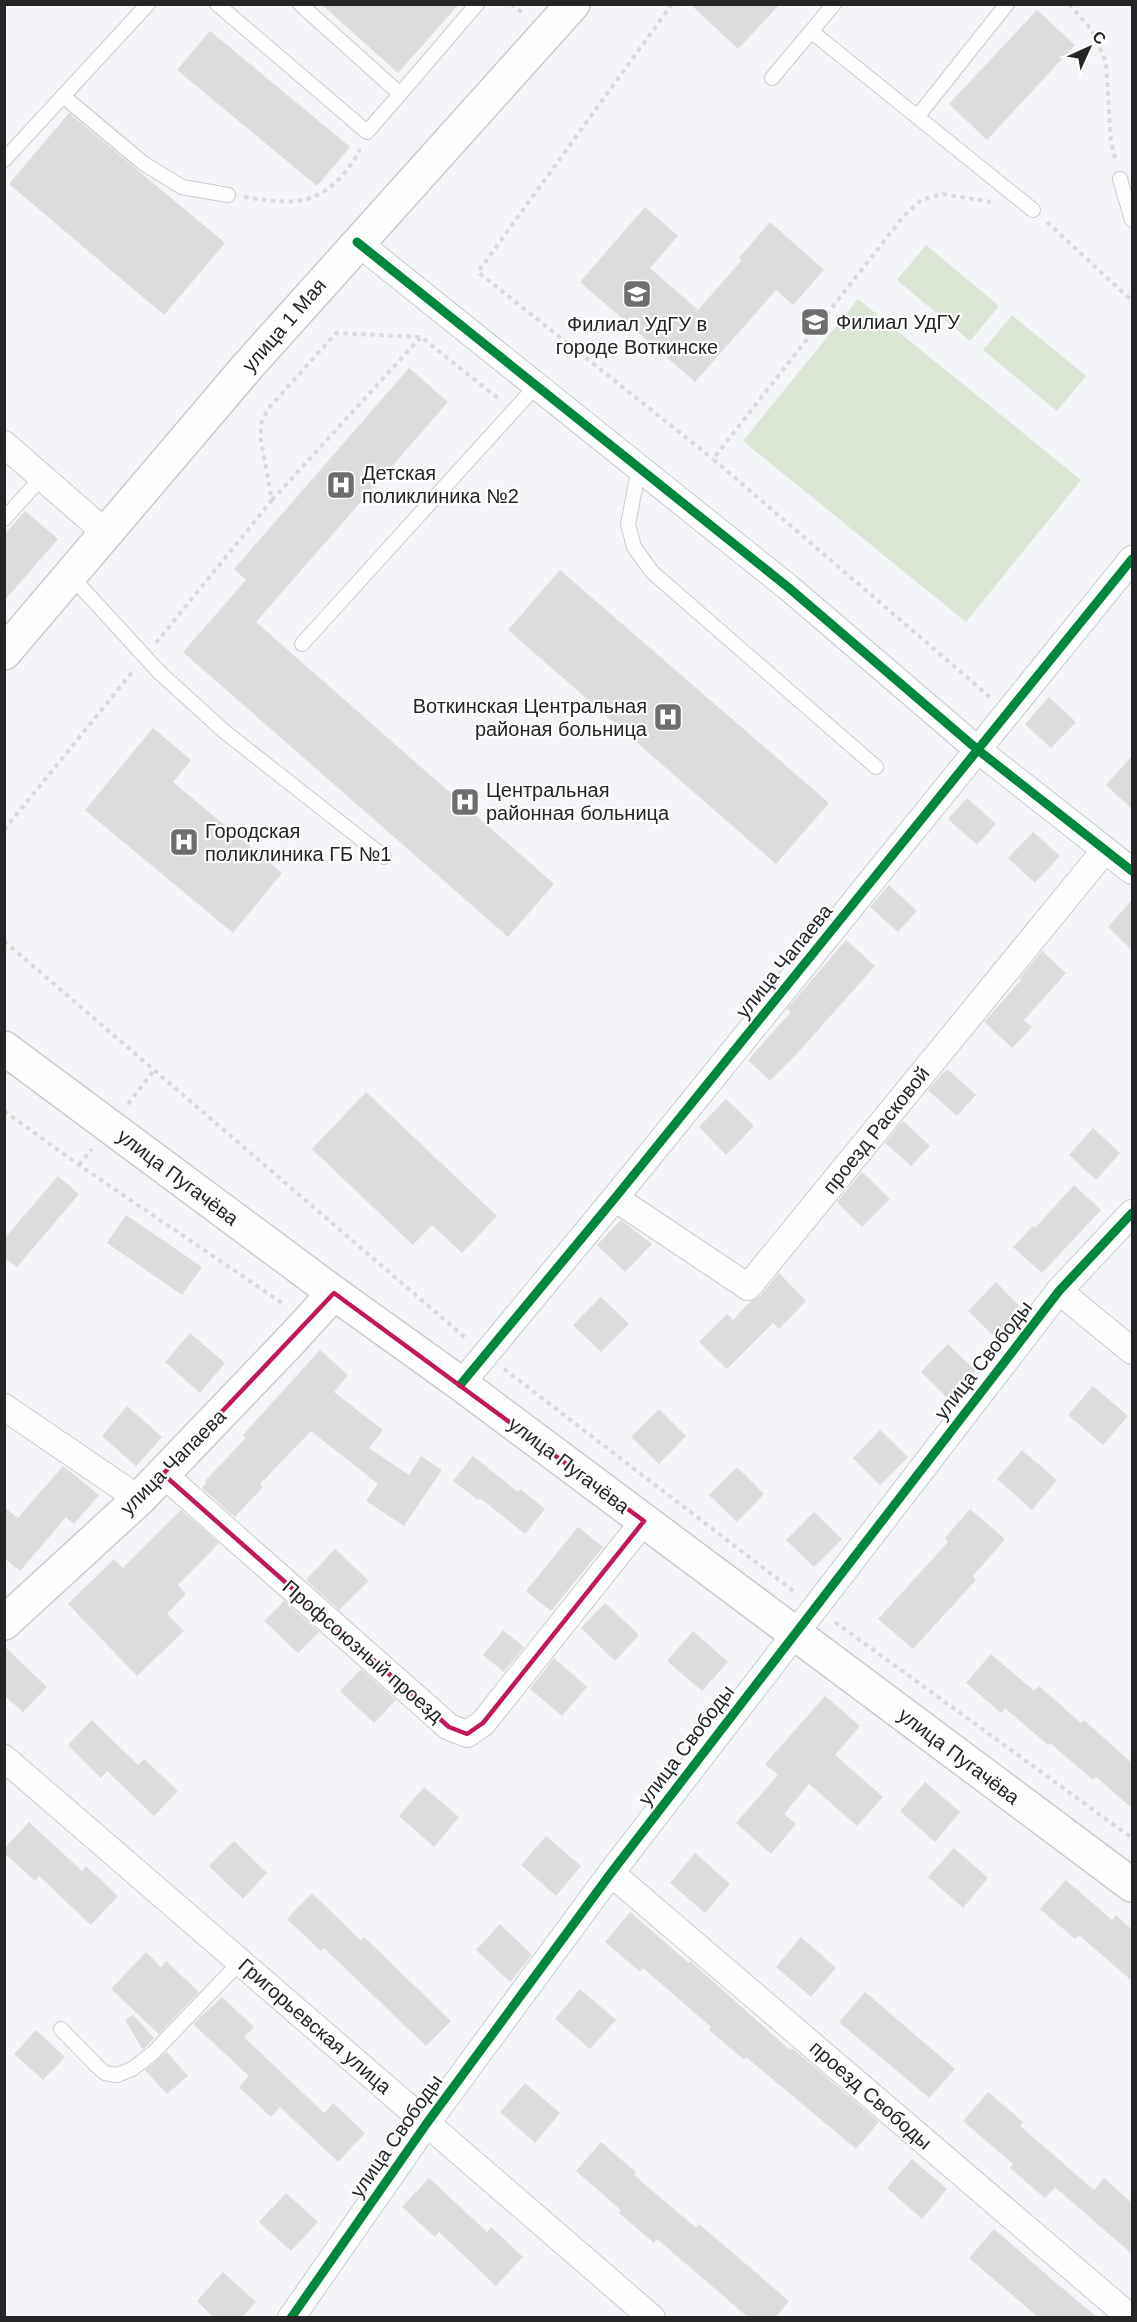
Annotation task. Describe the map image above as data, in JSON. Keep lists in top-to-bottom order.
{
  "streets": {
    "main road": ["улица 1 Мая", "улица Чапаева", "улица Пугачёва"],
    "street": [
      "проезд Расковой",
      "улица Свободы",
      "Профсоюзный проезд",
      "Григорьевская улица",
      "проезд Свободы"
    ]
  },
  "crossings": [
    ["улица Чапаева", "проезд Расковой"],
    ["улица Чапаева", "улица Пугачёва"],
    ["улица Чапаева", "Профсоюзный проезд"],
    ["улица Пугачёва", "улица Свободы"],
    ["улица Пугачёва", "Профсоюзный проезд"],
    ["улица Свободы", "Григорьевская улица"],
    ["улица Свободы", "проезд Свободы"]
  ],
  "places": {
    "school or university": ["Филиал УдГУ в городе Воткинске", "Филиал УдГУ"],
    "hospital": [
      "Детская поликлиника №2",
      "Воткинская Центральная районая больница",
      "Центральная районная больница",
      "Городская поликлиника ГБ №1"
    ]
  },
  "north": "top right"
}
